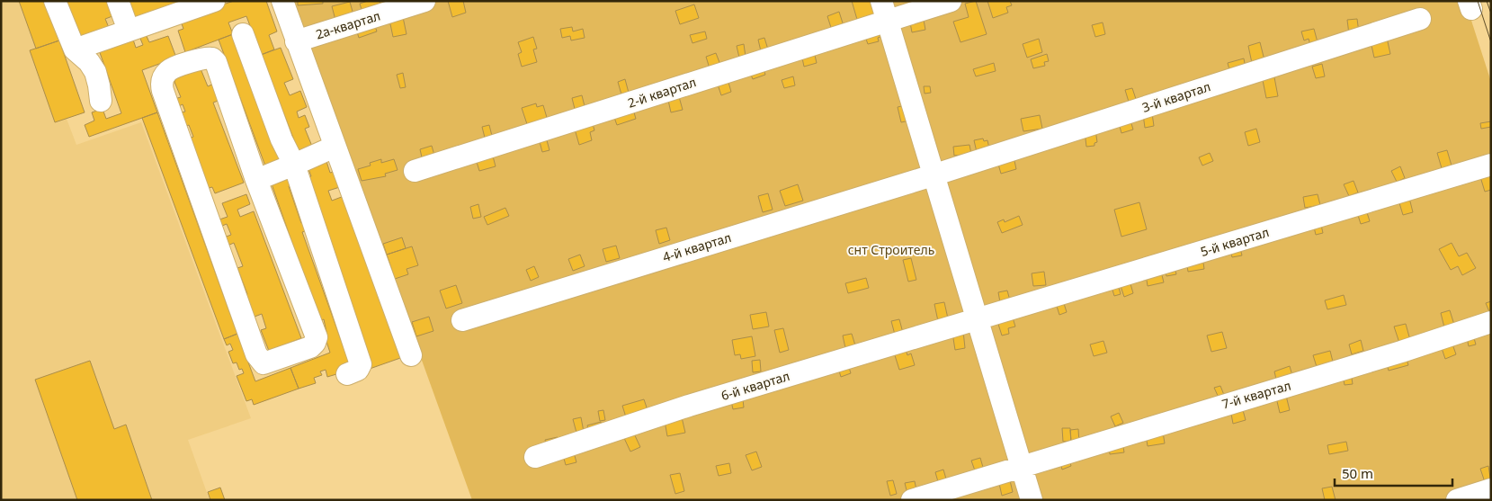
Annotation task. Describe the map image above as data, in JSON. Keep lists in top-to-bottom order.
{
  "streets": {
    "street": [
      "2а-квартал",
      "2-й квартал",
      "3-й квартал",
      "5-й квартал",
      "4-й квартал",
      "6-й квартал",
      "7-й квартал"
    ]
  },
  "crossings": [
    ["3-й квартал", "4-й квартал"],
    ["5-й квартал", "6-й квартал"]
  ],
  "parks": ["снт Строитель"],
  "scale_bar": "50 m"
}
